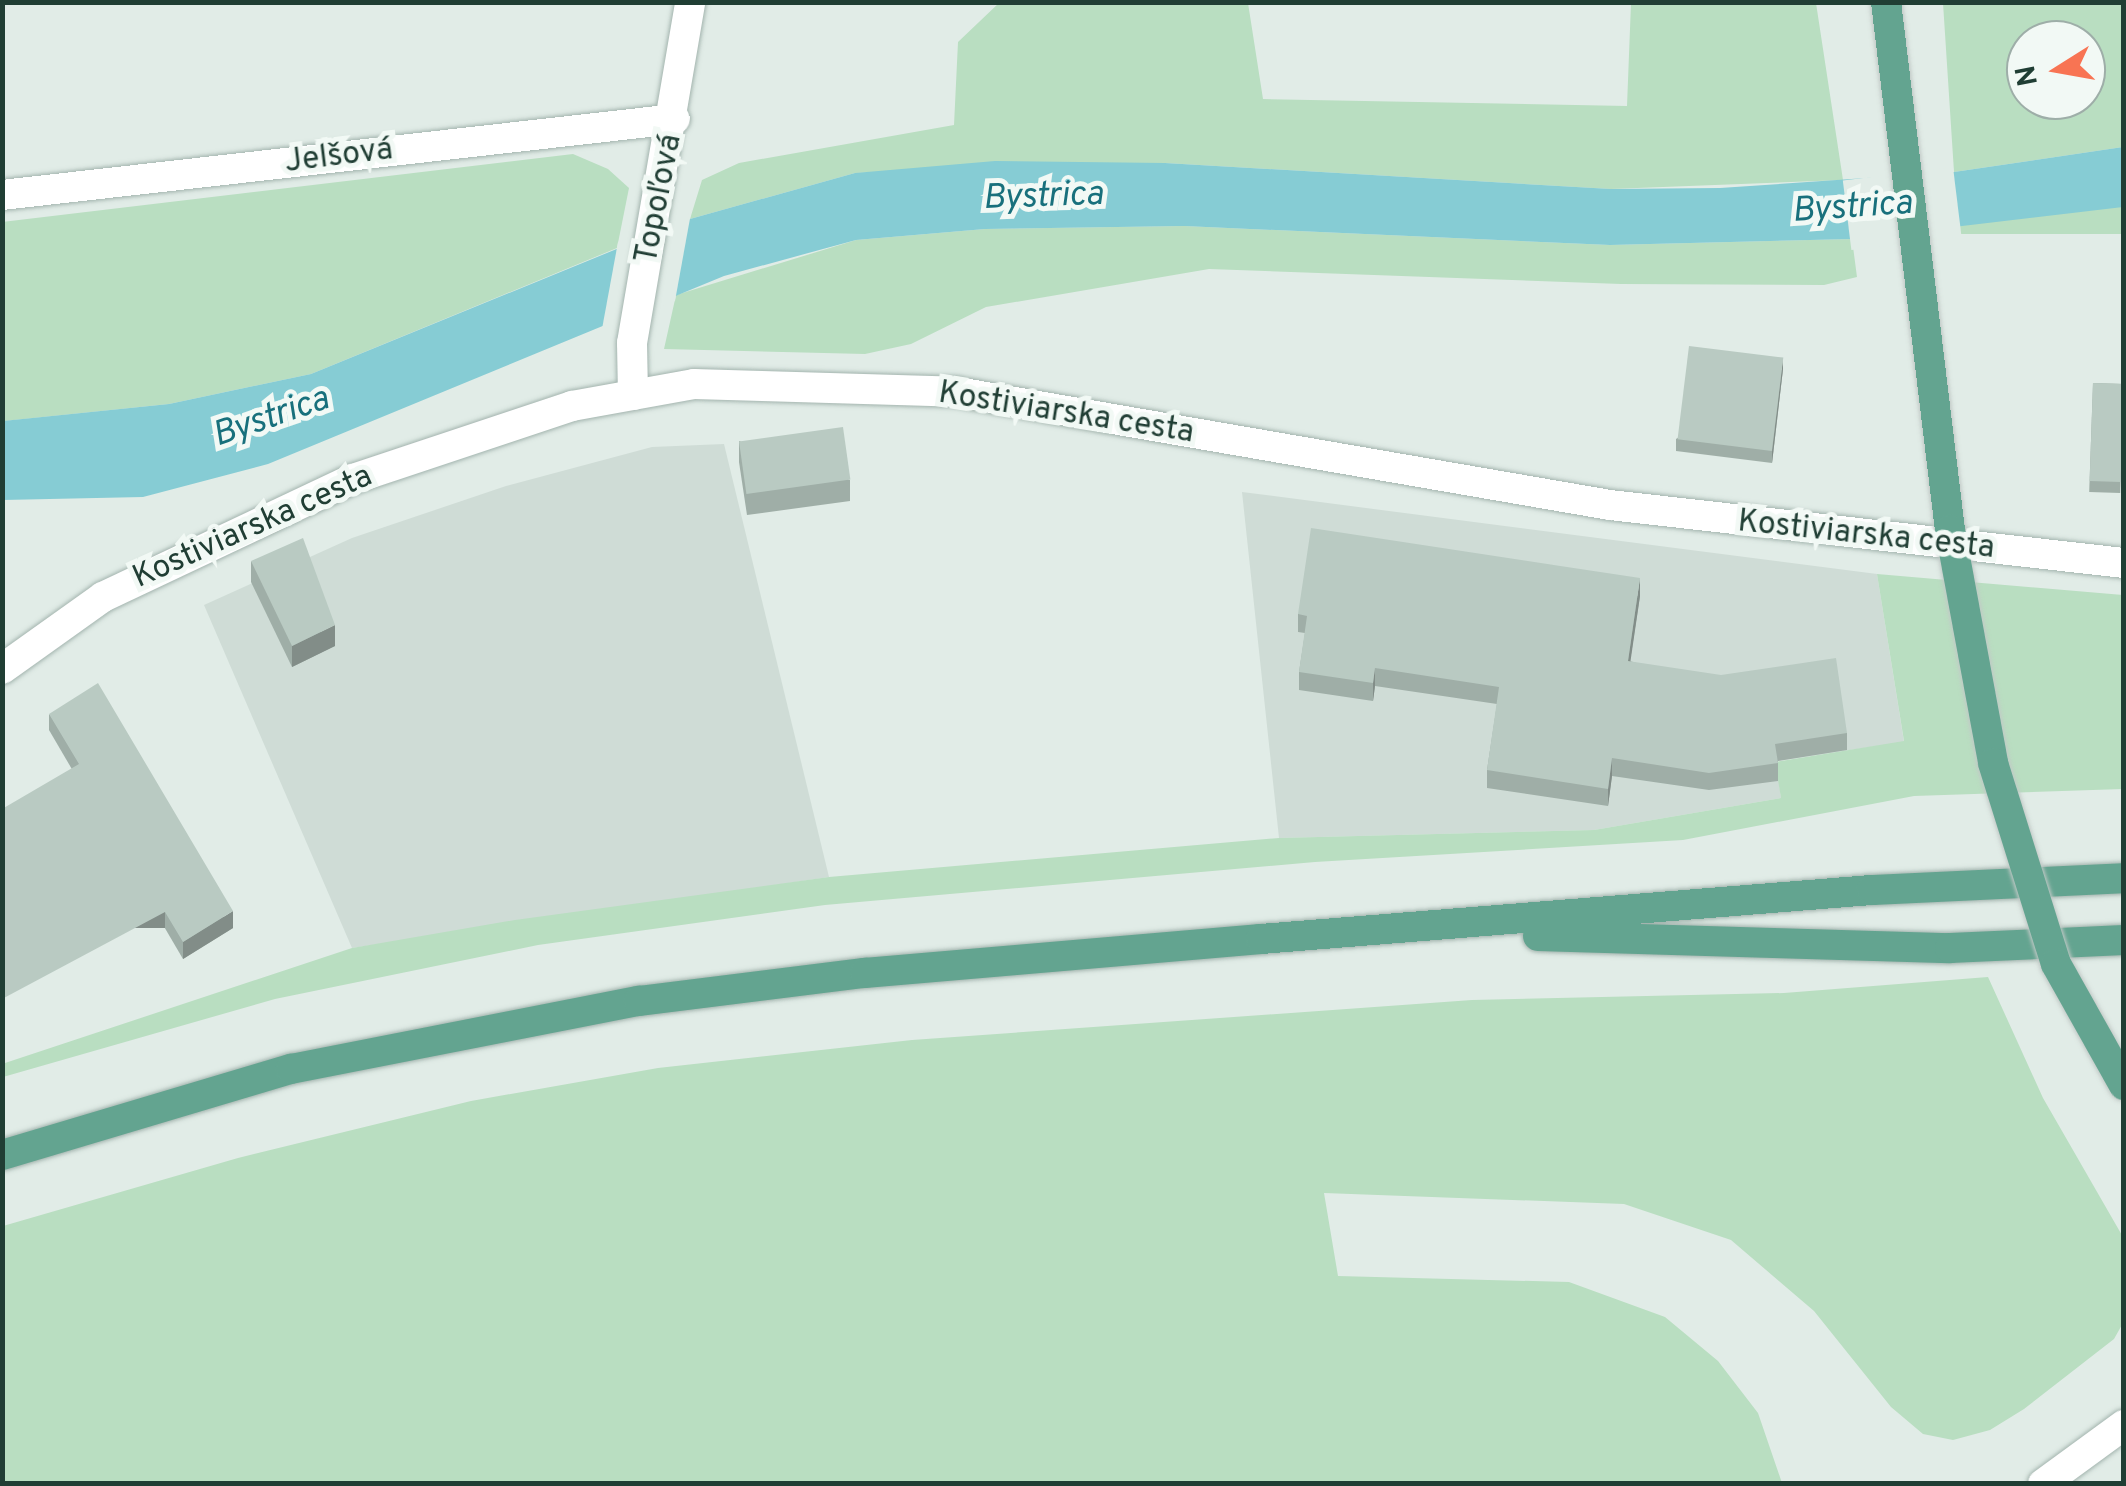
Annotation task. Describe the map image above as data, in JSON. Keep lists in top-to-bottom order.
{
  "streets": {
    "street": ["Jelšová", "Topoľová", "Kostiviarska cesta"]
  },
  "crossings": [
    ["Jelšová", "Topoľová"],
    ["Topoľová", "Kostiviarska cesta"]
  ],
  "water": ["Bystrica"],
  "north": "left"
}
